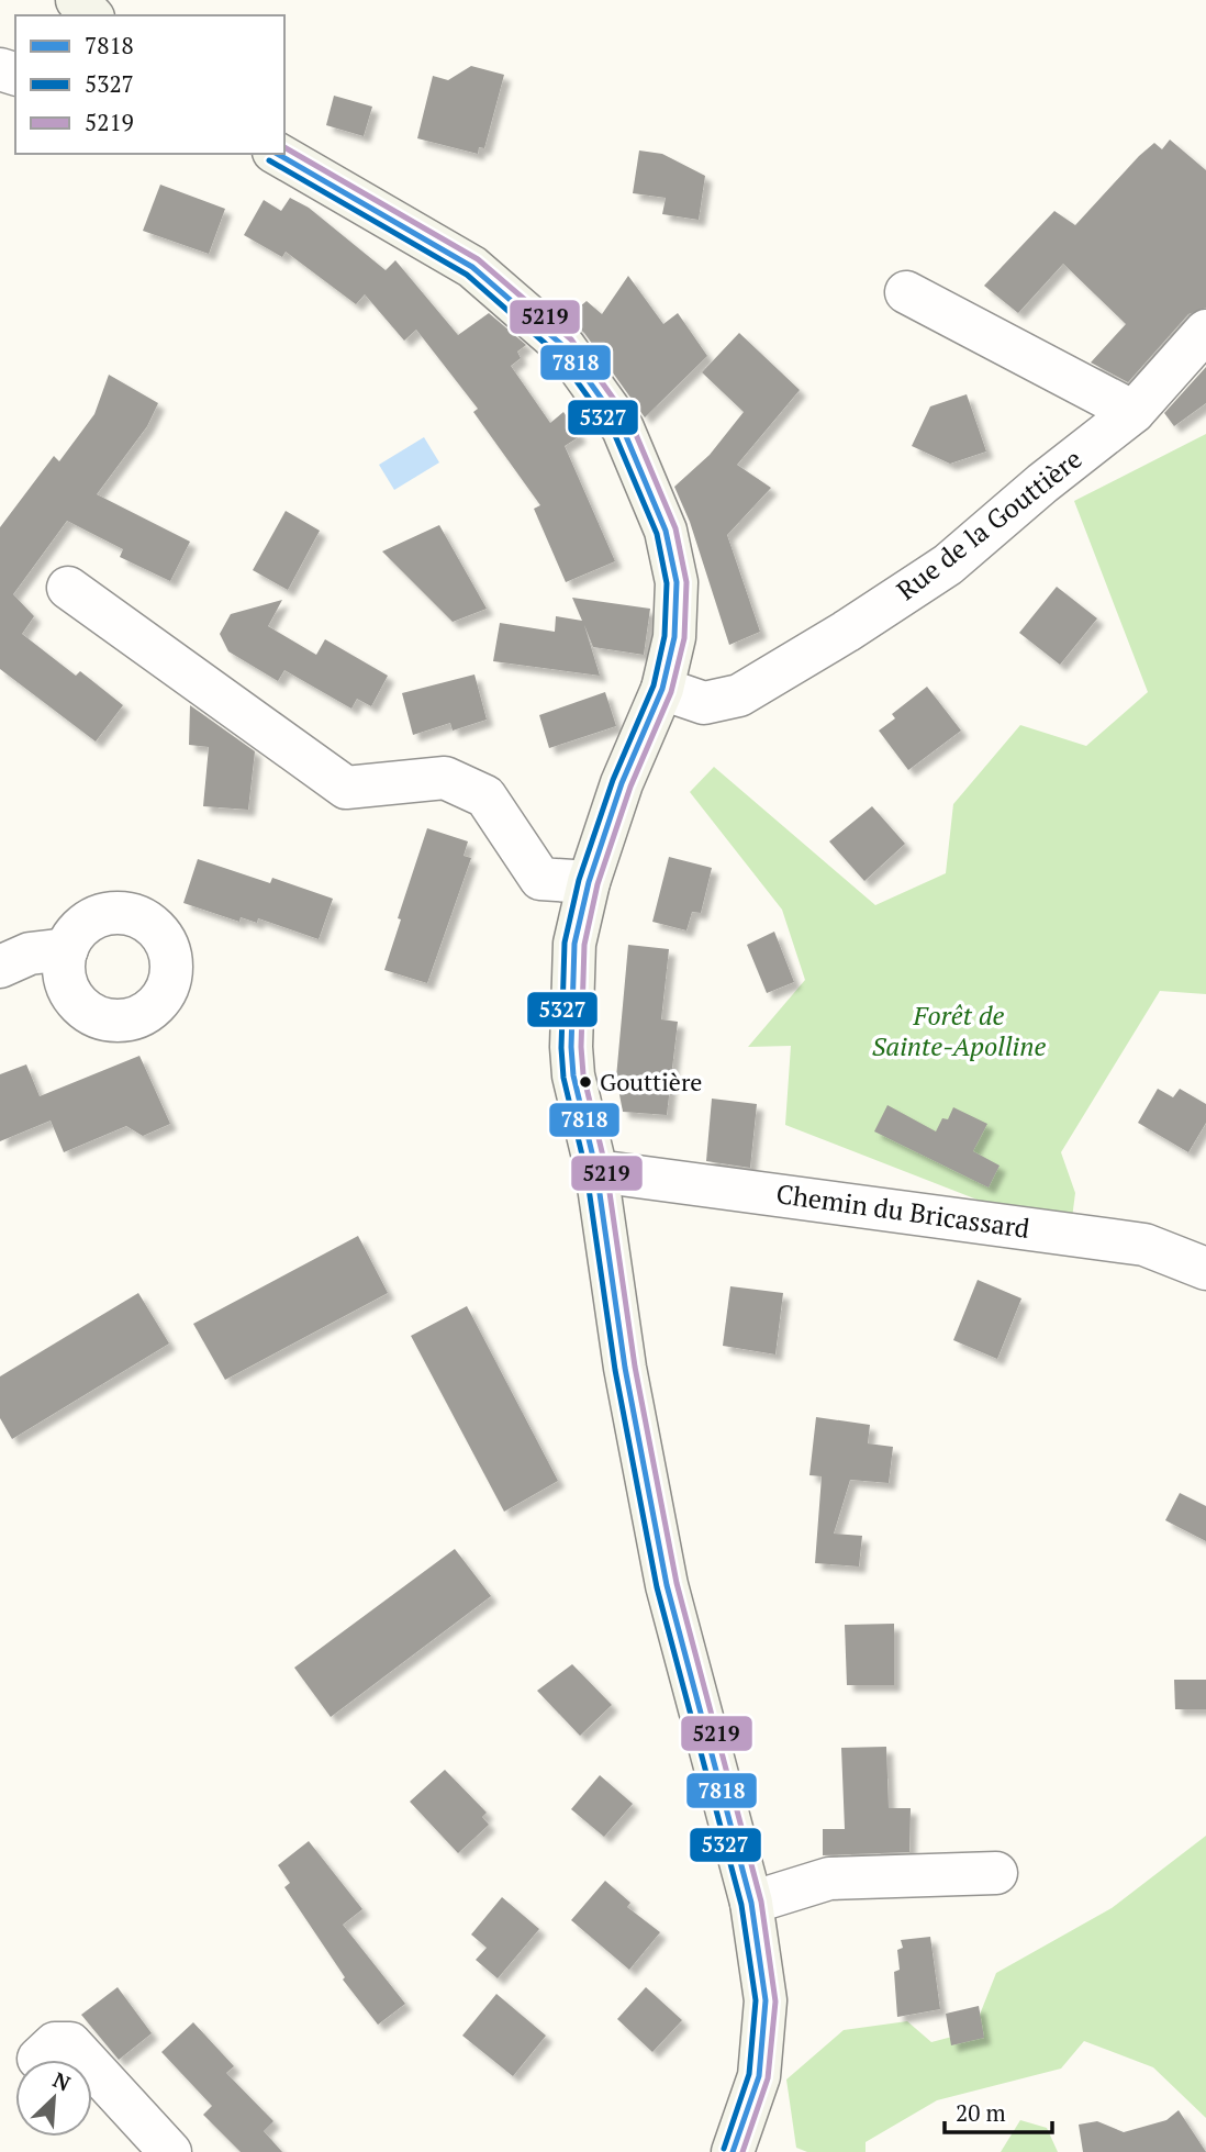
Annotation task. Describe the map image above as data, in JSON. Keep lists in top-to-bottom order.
{
  "streets": {
    "street": ["Rue de la Gouttière", "Chemin du Bricassard"]
  },
  "parks": ["Forêt de Sainte-Apolline"],
  "places": ["Gouttière"],
  "lines": ["transit line 5219", "transit line 7818", "transit line 5327"],
  "legend": ["7818", "5327", "5219"],
  "scale_bar": "20 m",
  "north": "top right"
}
